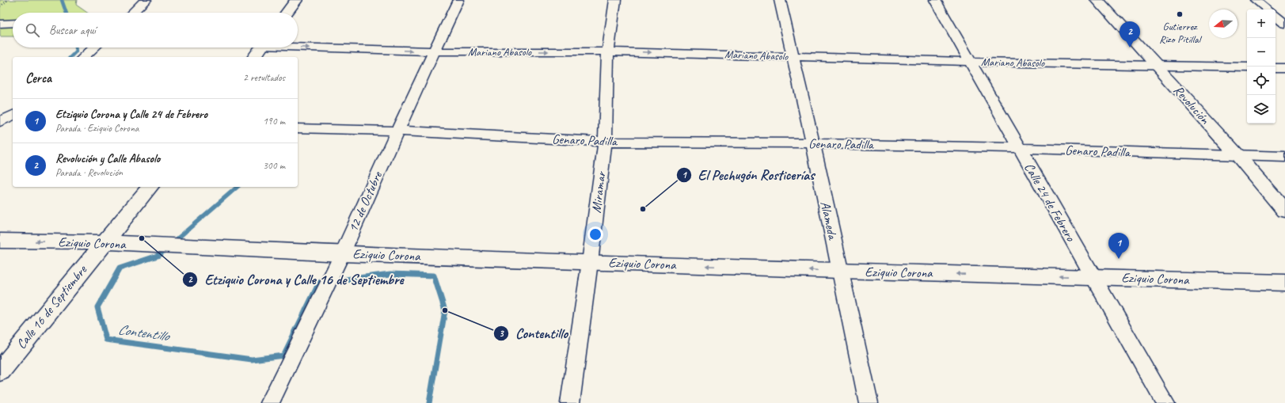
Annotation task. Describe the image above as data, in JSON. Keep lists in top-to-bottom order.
{
  "streets": {
    "street": [
      "Mariano Abasolo",
      "Revolución",
      "Genaro Padilla",
      "Miramar",
      "12 de Octubre",
      "Calle 24 de Febrero",
      "Alameda",
      "Eziquio Corona",
      "Calle 16 de Septiembre"
    ]
  },
  "crossings": [
    ["Mariano Abasolo", "Revolución"],
    ["Mariano Abasolo", "Miramar"],
    ["Mariano Abasolo", "12 de Octubre"],
    ["Mariano Abasolo", "Calle 24 de Febrero"],
    ["Mariano Abasolo", "Alameda"],
    ["Revolución", "Genaro Padilla"],
    ["Genaro Padilla", "Miramar"],
    ["Genaro Padilla", "12 de Octubre"],
    ["Genaro Padilla", "Calle 24 de Febrero"],
    ["Genaro Padilla", "Alameda"],
    ["Miramar", "Eziquio Corona"],
    ["12 de Octubre", "Eziquio Corona"],
    ["Calle 24 de Febrero", "Eziquio Corona"],
    ["Alameda", "Eziquio Corona"],
    ["Eziquio Corona", "Calle 16 de Septiembre"]
  ],
  "one_way": ["Mariano Abasolo", "Eziquio Corona"],
  "water": ["Contentillo"],
  "places": [
    "Gutierrez Rizo Pitillal",
    "El Pechugón Rosticerías",
    "Etziquio Corona y Calle 16 de Septiembre",
    "Contentillo"
  ],
  "north": "left",
  "page": {
    "map_buttons": ["+", "−"],
    "search": "Buscar aquí",
    "pins": ["2", "1"],
    "heading": ["Cerca", "2 resultados"],
    "list": [
      {
        "mark": "1",
        "name": "Etziquio Corona y Calle 24 de Febrero",
        "note": "Parada · Eziquio Corona",
        "value": "190 m"
      },
      {
        "mark": "2",
        "name": "Revolución y Calle Abasolo",
        "note": "Parada · Revolución",
        "value": "300 m"
      }
    ]
  }
}
